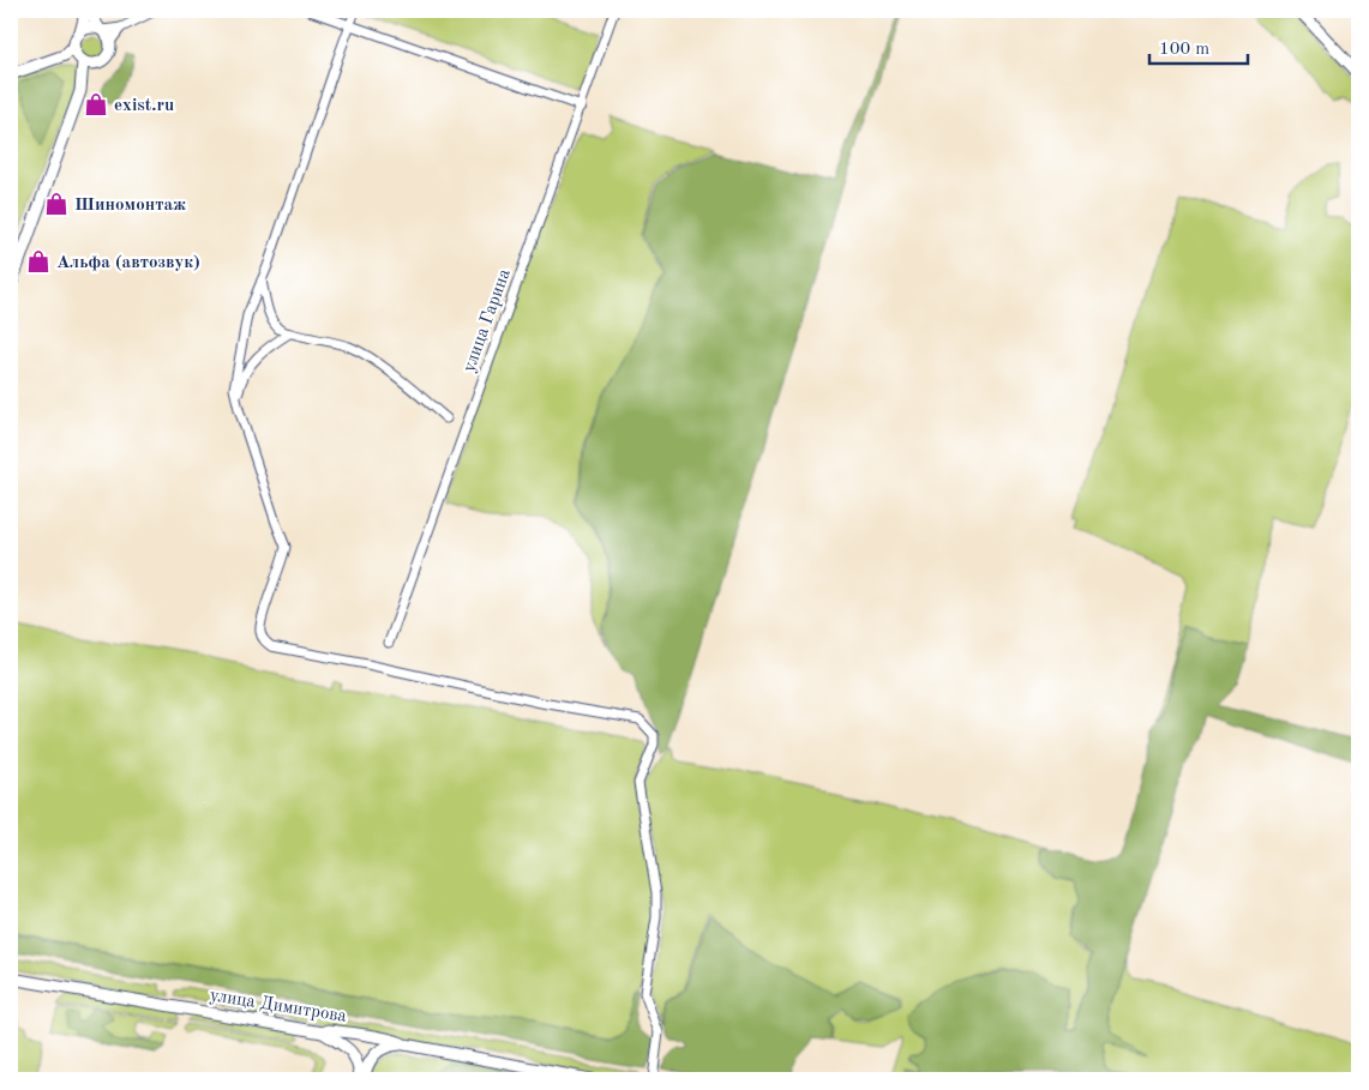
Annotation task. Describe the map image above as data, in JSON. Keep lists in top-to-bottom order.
{
  "streets": {
    "main road": ["улица Димитрова"],
    "street": ["улица Гарина"]
  },
  "places": {
    "shop": ["exist.ru", "Шиномонтаж", "Альфа (автозвук)"]
  },
  "scale_bar": "100 m"
}
